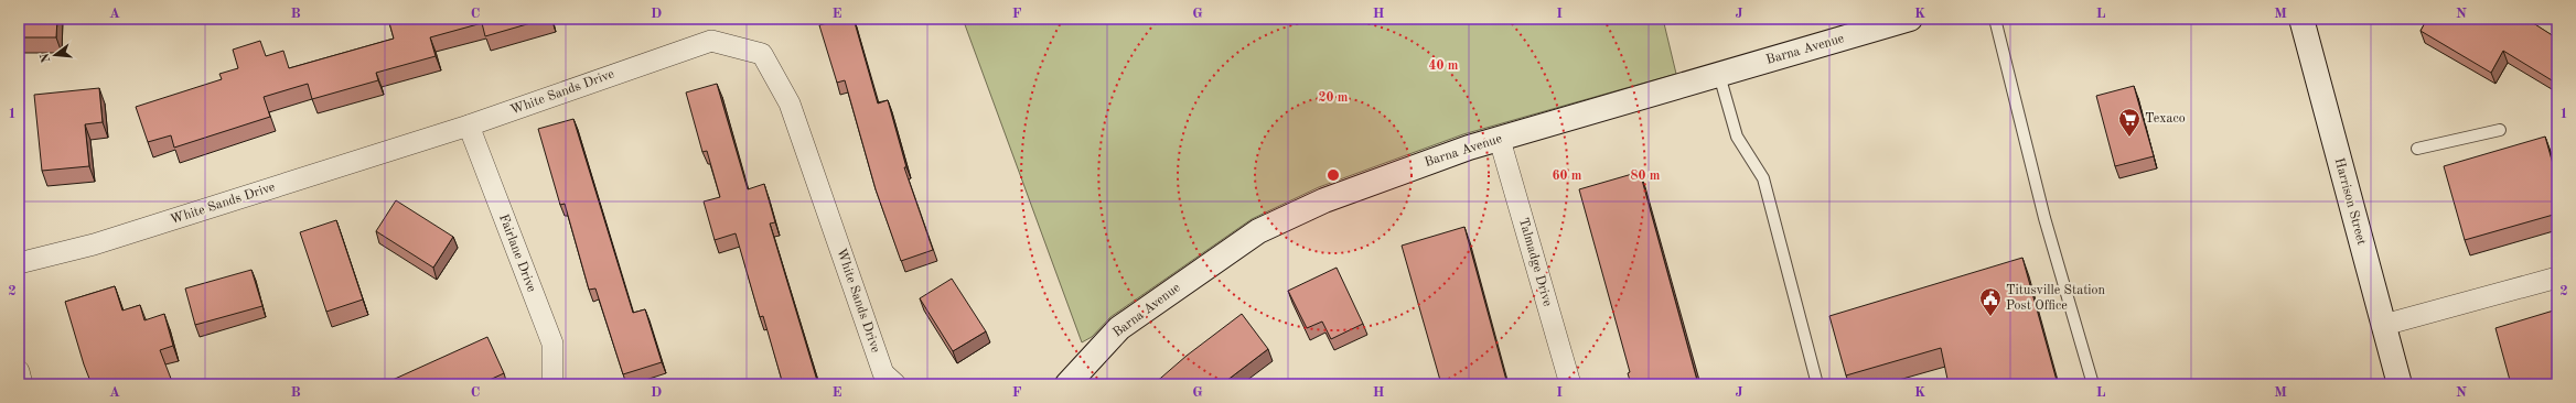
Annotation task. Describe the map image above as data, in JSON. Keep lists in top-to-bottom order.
{
  "streets": {
    "street": [
      "Barna Avenue",
      "White Sands Drive",
      "Harrison Street",
      "Fairlane Drive",
      "Talmadge Drive"
    ]
  },
  "crossings": [
    ["Barna Avenue", "Talmadge Drive"],
    ["White Sands Drive", "Fairlane Drive"]
  ],
  "places": {
    "supermarket": ["Texaco"],
    "public building": ["Titusville Station Post Office"]
  },
  "north": "left",
  "grid": {
    "columns": [
      "A",
      "B",
      "C",
      "D",
      "E",
      "F",
      "G",
      "H",
      "I",
      "J",
      "K",
      "L",
      "M",
      "N"
    ],
    "rows": ["1", "2"]
  },
  "rings": [
    "40 m",
    "20 m",
    "60 m",
    "80 m"
  ]
}
